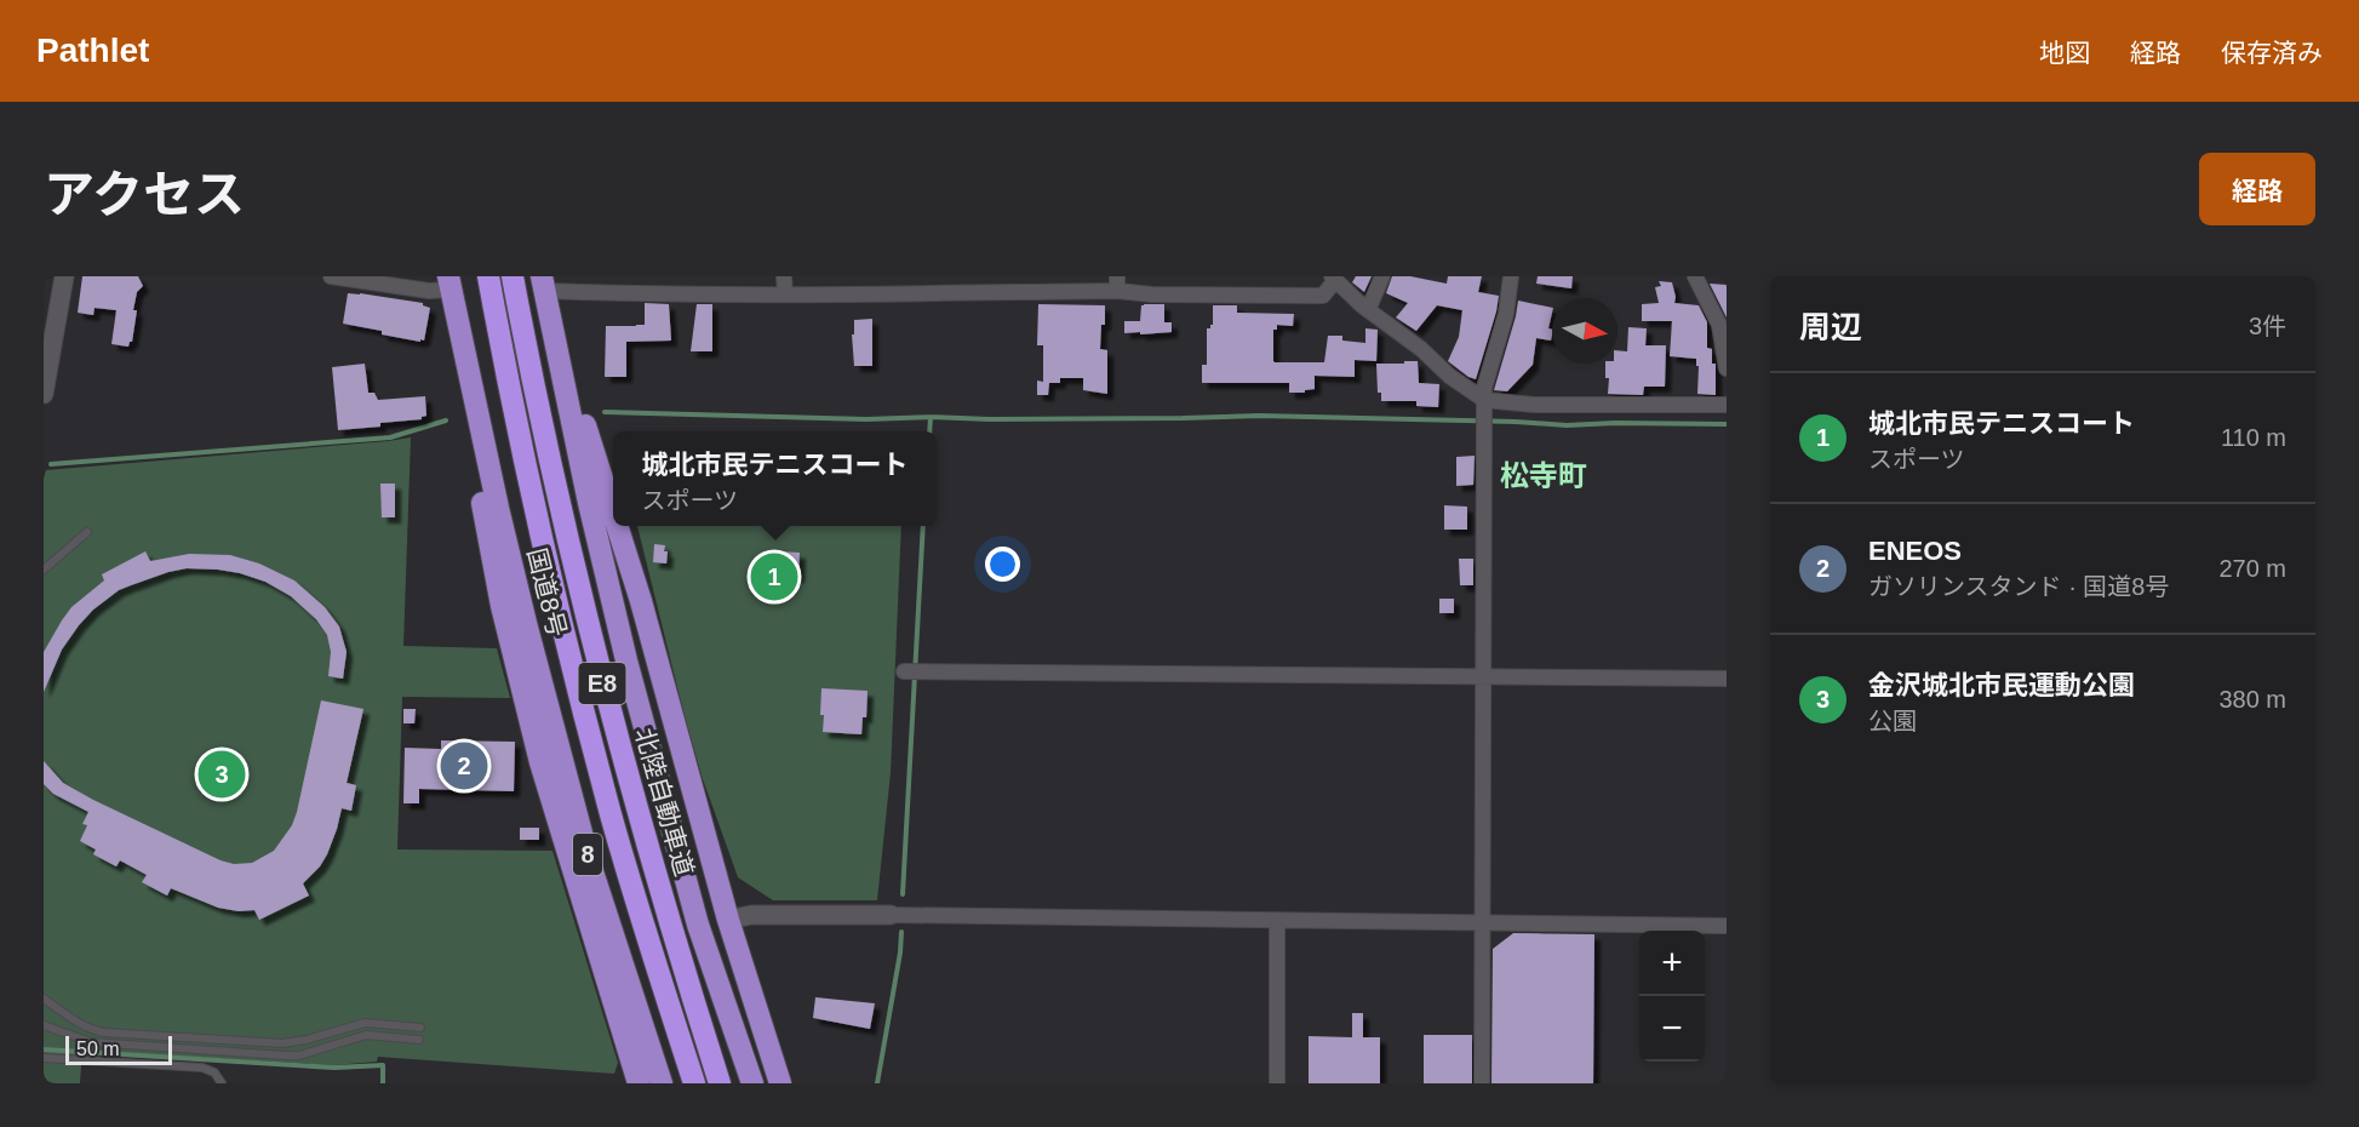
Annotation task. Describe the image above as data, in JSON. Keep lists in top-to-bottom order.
{
  "streets": {
    "highway": [
      "国道8号",
      "E8",
      "北陸自動車道",
      "8"
    ]
  },
  "districts": ["松寺町"],
  "scale_bar": "50 m",
  "north": "right",
  "page": {
    "header": "Pathlet",
    "nav": ["地図", "経路", "保存済み"],
    "title": "アクセス",
    "buttons": "経路",
    "heading": ["周辺", "3件"],
    "list": [
      {
        "mark": "1",
        "name": "城北市民テニスコート",
        "note": "スポーツ",
        "value": "110 m"
      },
      {
        "mark": "2",
        "name": "ENEOS",
        "note": "ガソリンスタンド · 国道8号",
        "value": "270 m"
      },
      {
        "mark": "3",
        "name": "金沢城北市民運動公園",
        "note": "公園",
        "value": "380 m"
      }
    ],
    "popup": ["城北市民テニスコート", "スポーツ"],
    "pins": ["1", "2", "3"],
    "map_buttons": ["+", "−"],
    "scale": "50 m"
  }
}
